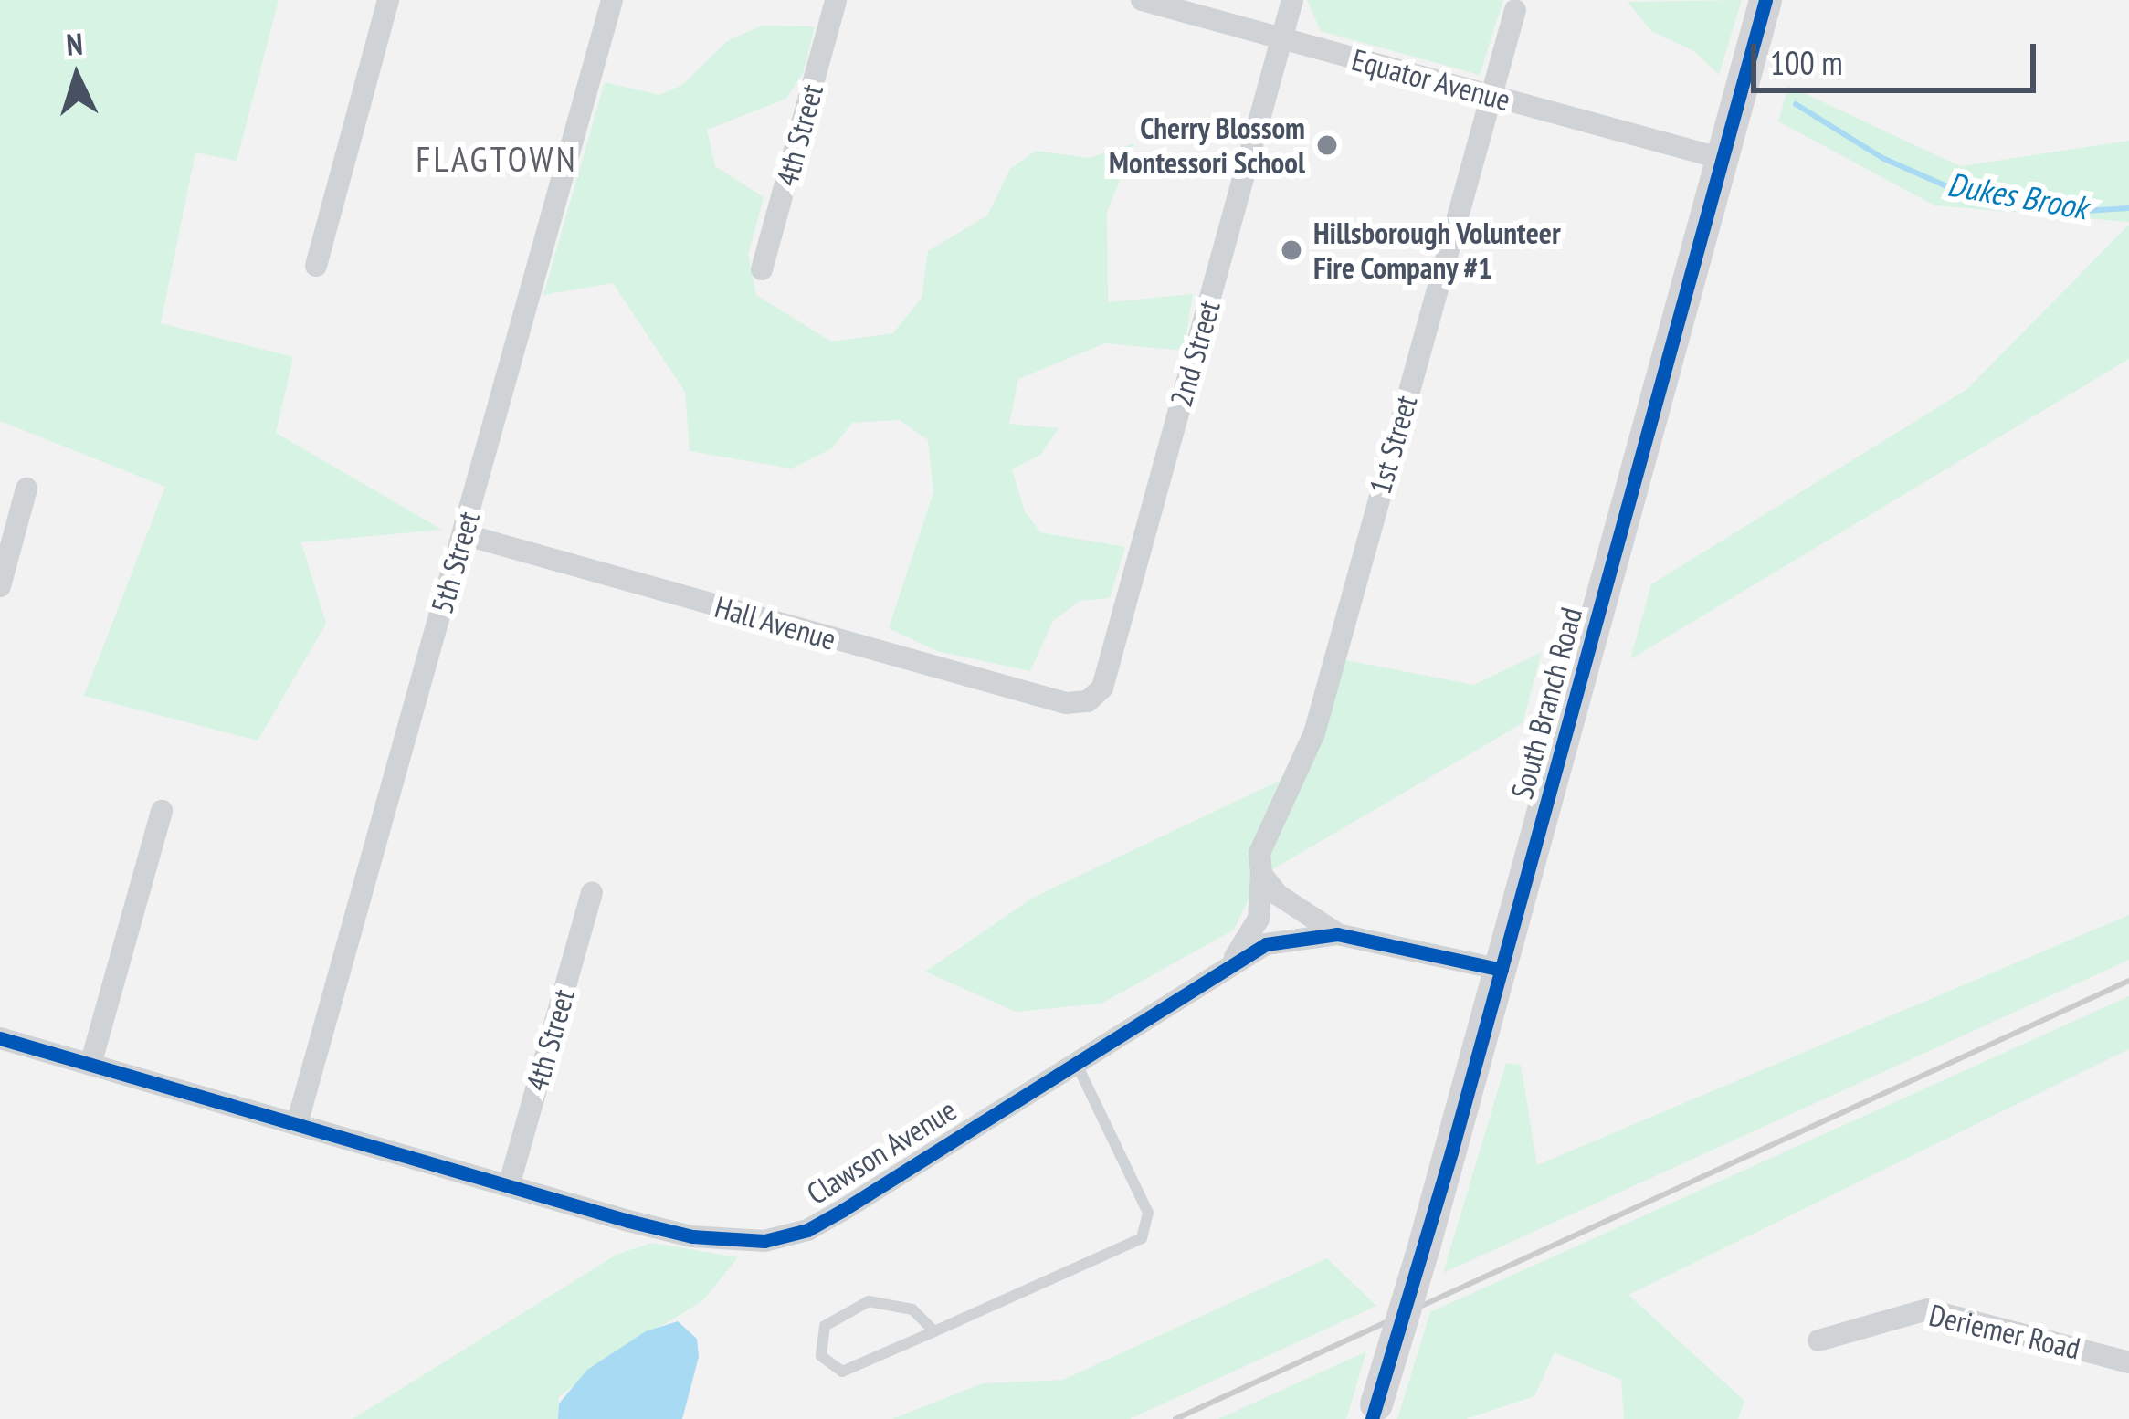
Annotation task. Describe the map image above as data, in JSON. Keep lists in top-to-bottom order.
{
  "streets": {
    "street": [
      "Equator Avenue",
      "4th Street",
      "2nd Street",
      "1st Street",
      "5th Street",
      "Hall Avenue",
      "South Branch Road",
      "Clawson Avenue",
      "Deriemer Road"
    ]
  },
  "crossings": [
    ["Equator Avenue", "2nd Street"],
    ["Equator Avenue", "1st Street"],
    ["Equator Avenue", "South Branch Road"],
    ["4th Street", "Clawson Avenue"],
    ["2nd Street", "Hall Avenue"],
    ["1st Street", "Clawson Avenue"],
    ["5th Street", "Hall Avenue"],
    ["5th Street", "Clawson Avenue"],
    ["South Branch Road", "Clawson Avenue"]
  ],
  "districts": ["FLAGTOWN"],
  "water": ["Dukes Brook"],
  "places": ["Cherry Blossom Montessori School", "Hillsborough Volunteer Fire Company #1"],
  "scale_bar": "100 m",
  "north": "top"
}
